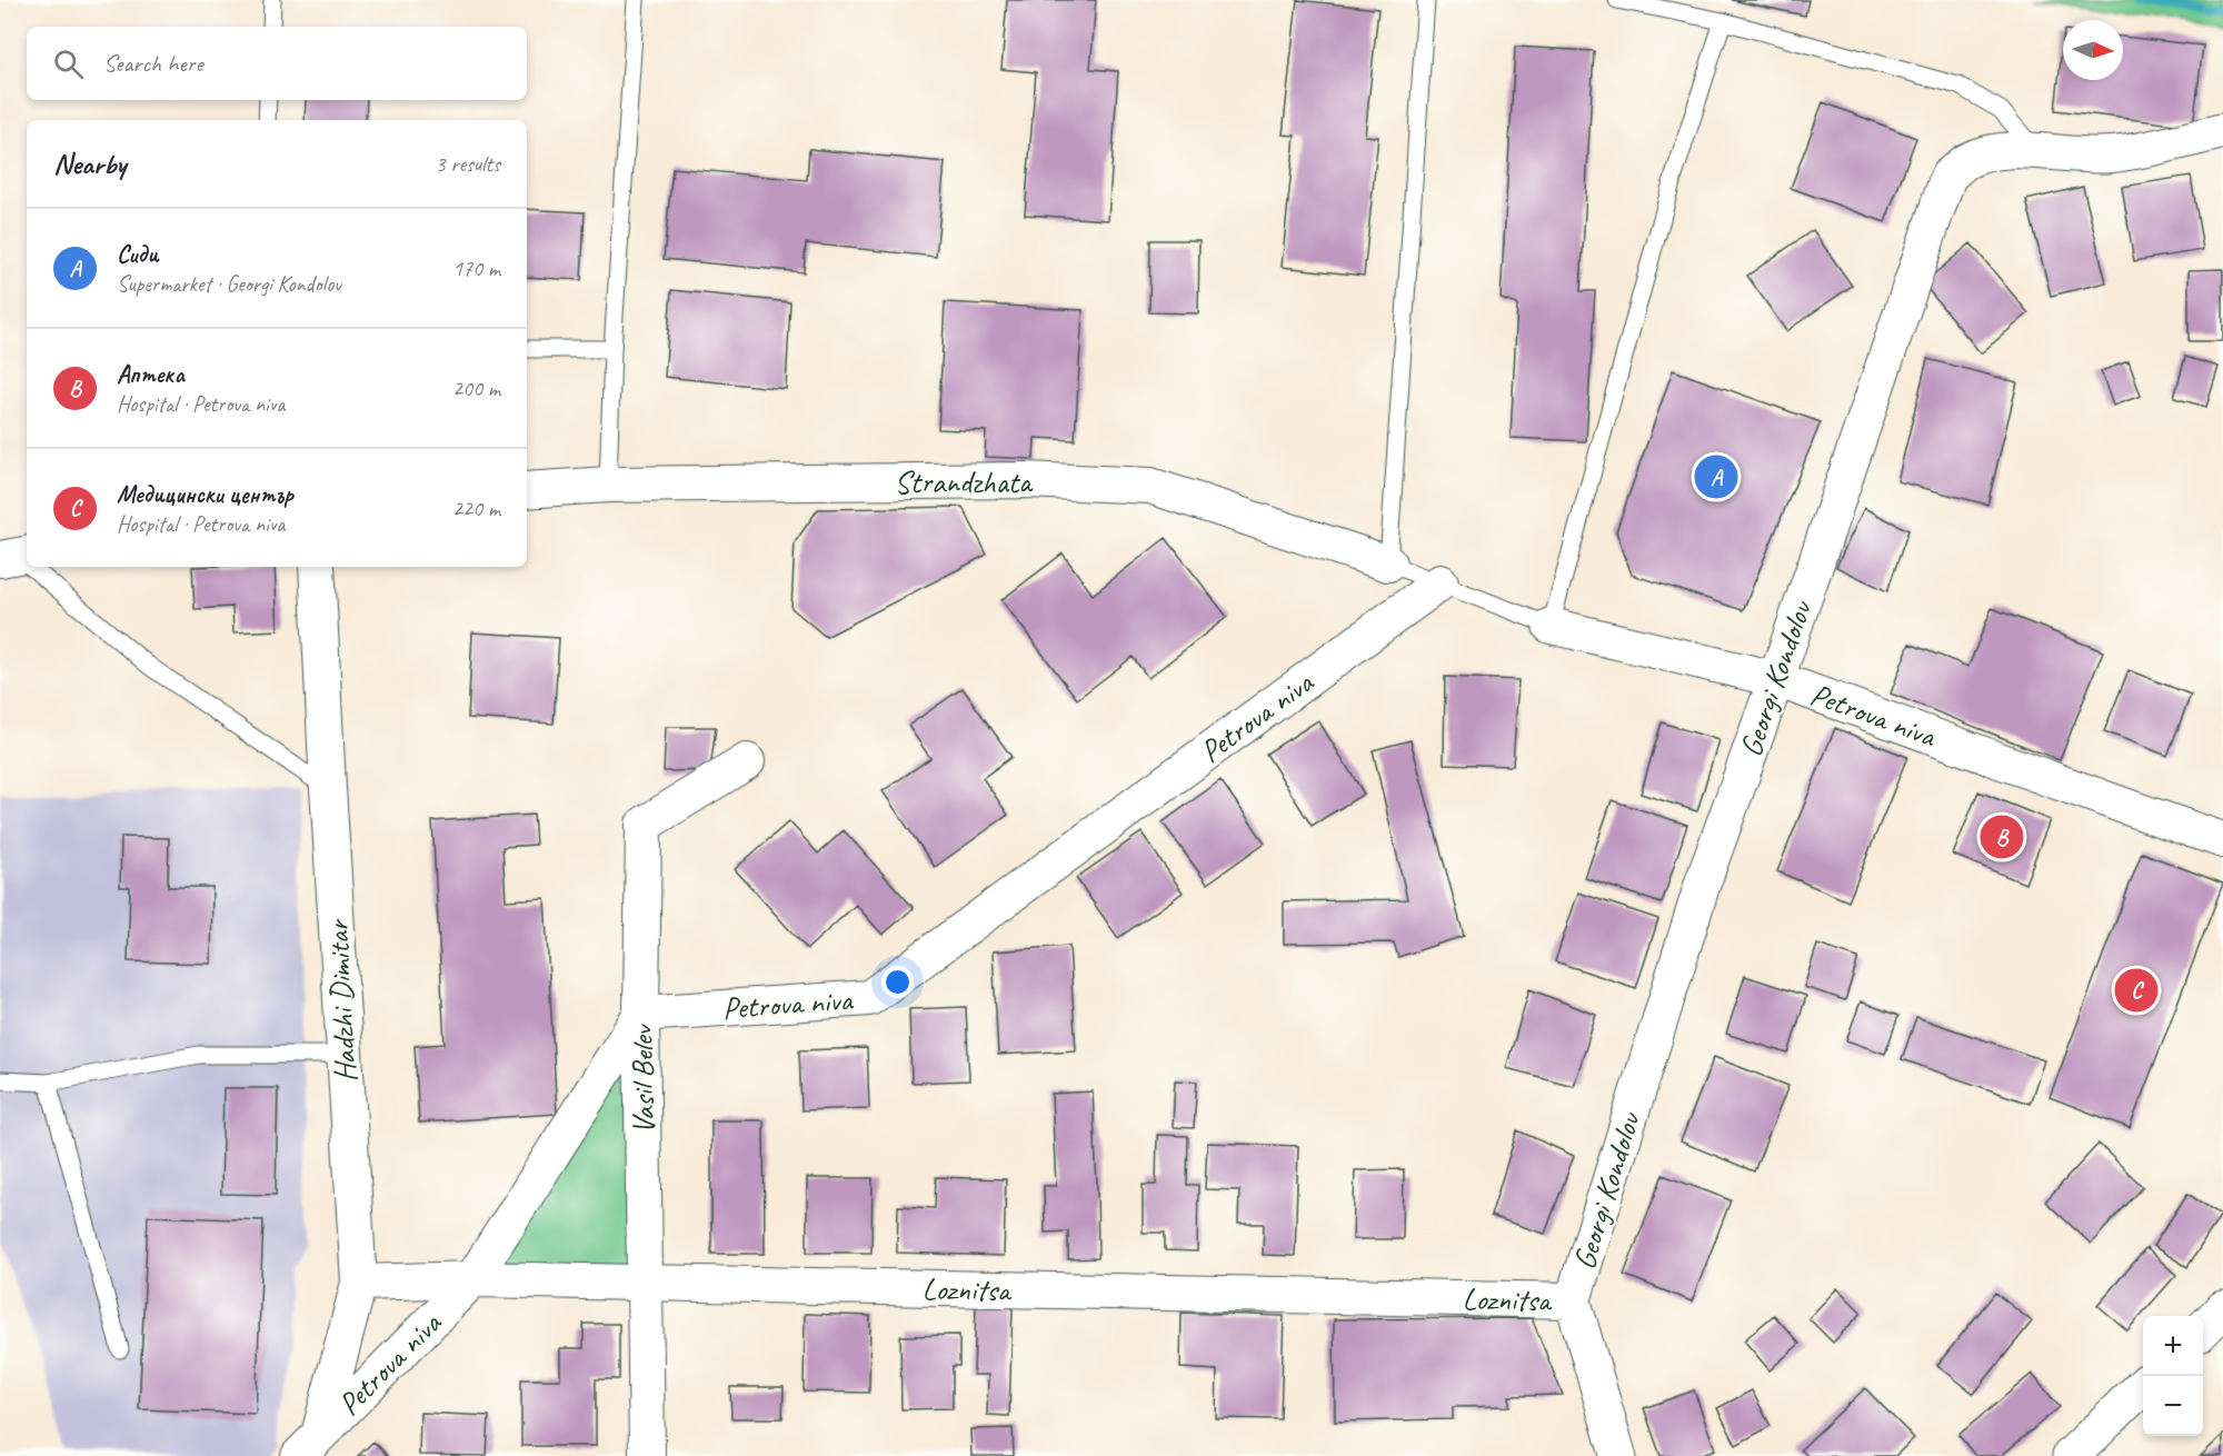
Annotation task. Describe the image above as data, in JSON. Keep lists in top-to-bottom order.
{
  "streets": {
    "street": [
      "Strandzhata",
      "Georgi Kondolov",
      "Petrova niva",
      "Hadzhi Dimitar",
      "Vasil Belev",
      "Loznitsa"
    ]
  },
  "crossings": [
    ["Strandzhata", "Petrova niva"],
    ["Georgi Kondolov", "Petrova niva"],
    ["Georgi Kondolov", "Loznitsa"],
    ["Petrova niva", "Hadzhi Dimitar"],
    ["Petrova niva", "Vasil Belev"],
    ["Petrova niva", "Loznitsa"],
    ["Hadzhi Dimitar", "Loznitsa"],
    ["Vasil Belev", "Loznitsa"]
  ],
  "north": "right",
  "page": {
    "search": "Search here",
    "heading": ["Nearby", "3 results"],
    "list": [
      {
        "mark": "A",
        "name": "Сиди",
        "note": "Supermarket · Georgi Kondolov",
        "value": "170 m"
      },
      {
        "mark": "B",
        "name": "Аптека",
        "note": "Hospital · Petrova niva",
        "value": "200 m"
      },
      {
        "mark": "C",
        "name": "Медицински център",
        "note": "Hospital · Petrova niva",
        "value": "220 m"
      }
    ],
    "pins": ["A", "B", "C"],
    "map_buttons": ["+", "−"]
  }
}
